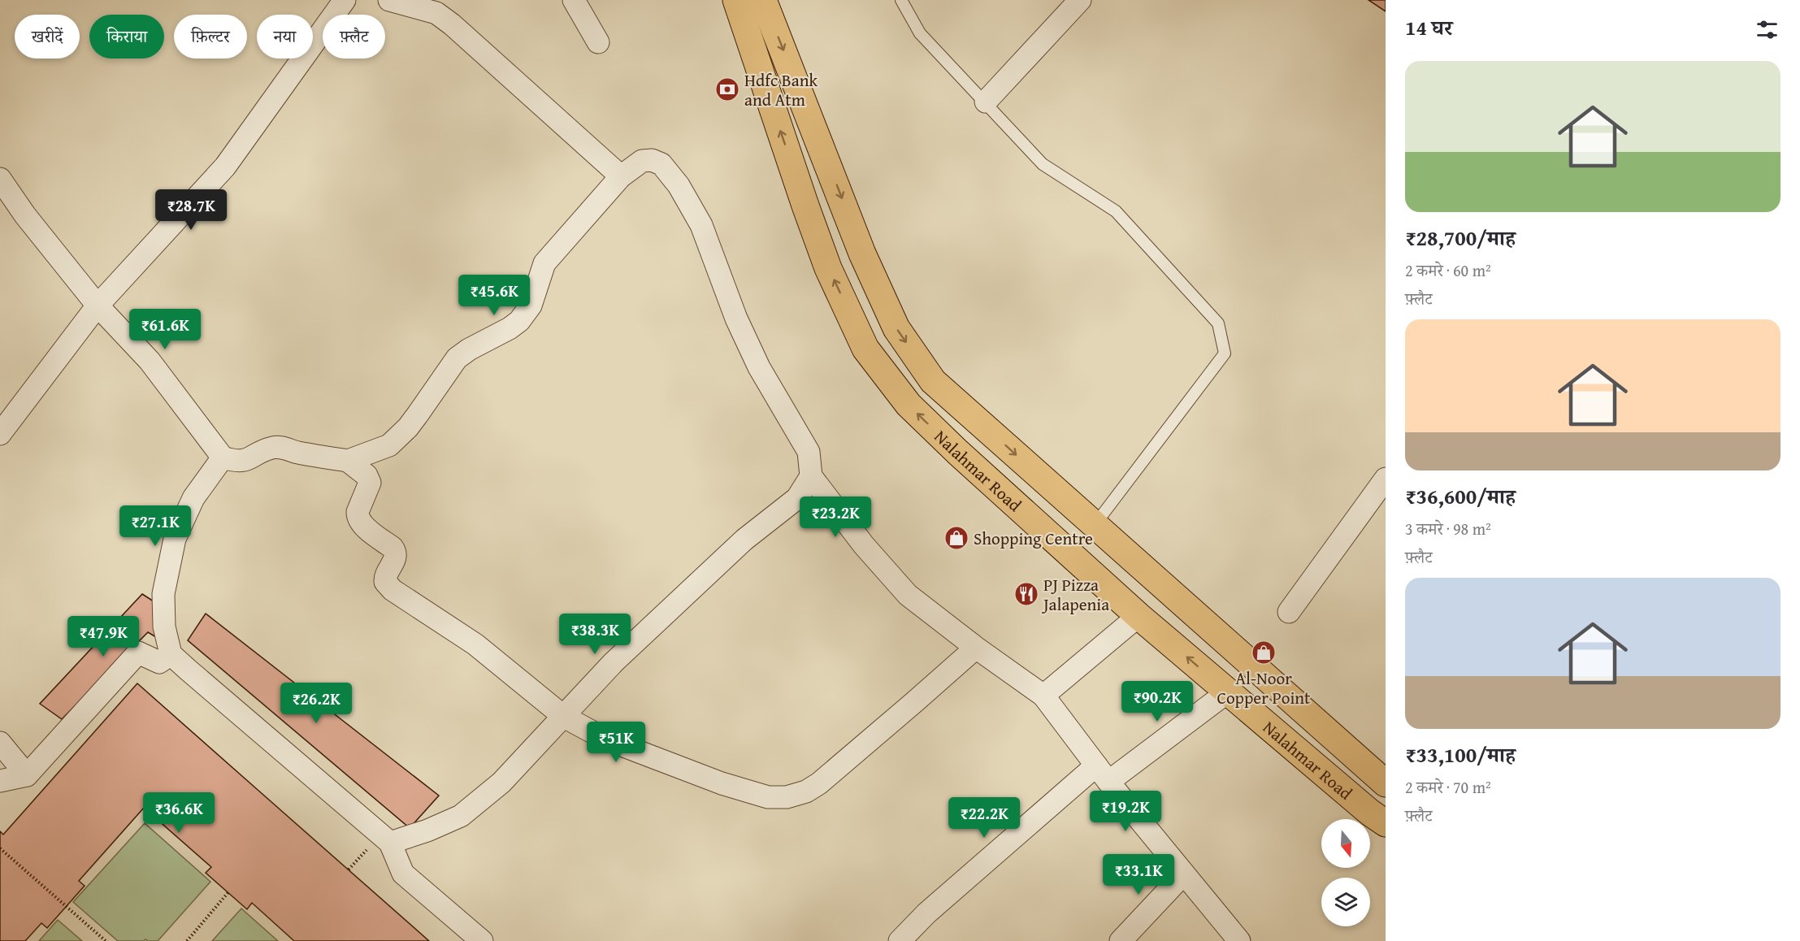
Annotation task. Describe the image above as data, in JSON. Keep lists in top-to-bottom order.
{
  "streets": {
    "main road": ["Nalahmar Road"]
  },
  "places": {
    "bank": ["Hdfc Bank and Atm"],
    "shop": ["Shopping Centre", "Al-Noor Copper Point"],
    "restaurant": ["PJ Pizza Jalapenia"]
  },
  "north": "bottom",
  "page": {
    "heading": "14 घर",
    "chip": [
      "खरीदें",
      "किराया",
      "फ़िल्टर",
      "नया",
      "फ़्लैट"
    ],
    "list": [
      {
        "name": "₹28,700/माह",
        "note": "2 कमरे · 60 m² · फ़्लैट"
      },
      {
        "name": "₹36,600/माह",
        "note": "3 कमरे · 98 m² · फ़्लैट"
      },
      {
        "name": "₹33,100/माह",
        "note": "2 कमरे · 70 m² · फ़्लैट"
      }
    ],
    "price": [
      "₹28.7K",
      "₹45.6K",
      "₹61.6K",
      "₹23.2K",
      "₹27.1K",
      "₹38.3K",
      "₹47.9K",
      "₹90.2K",
      "₹26.2K",
      "₹51K",
      "₹19.2K",
      "₹36.6K",
      "₹22.2K",
      "₹33.1K"
    ]
  }
}
